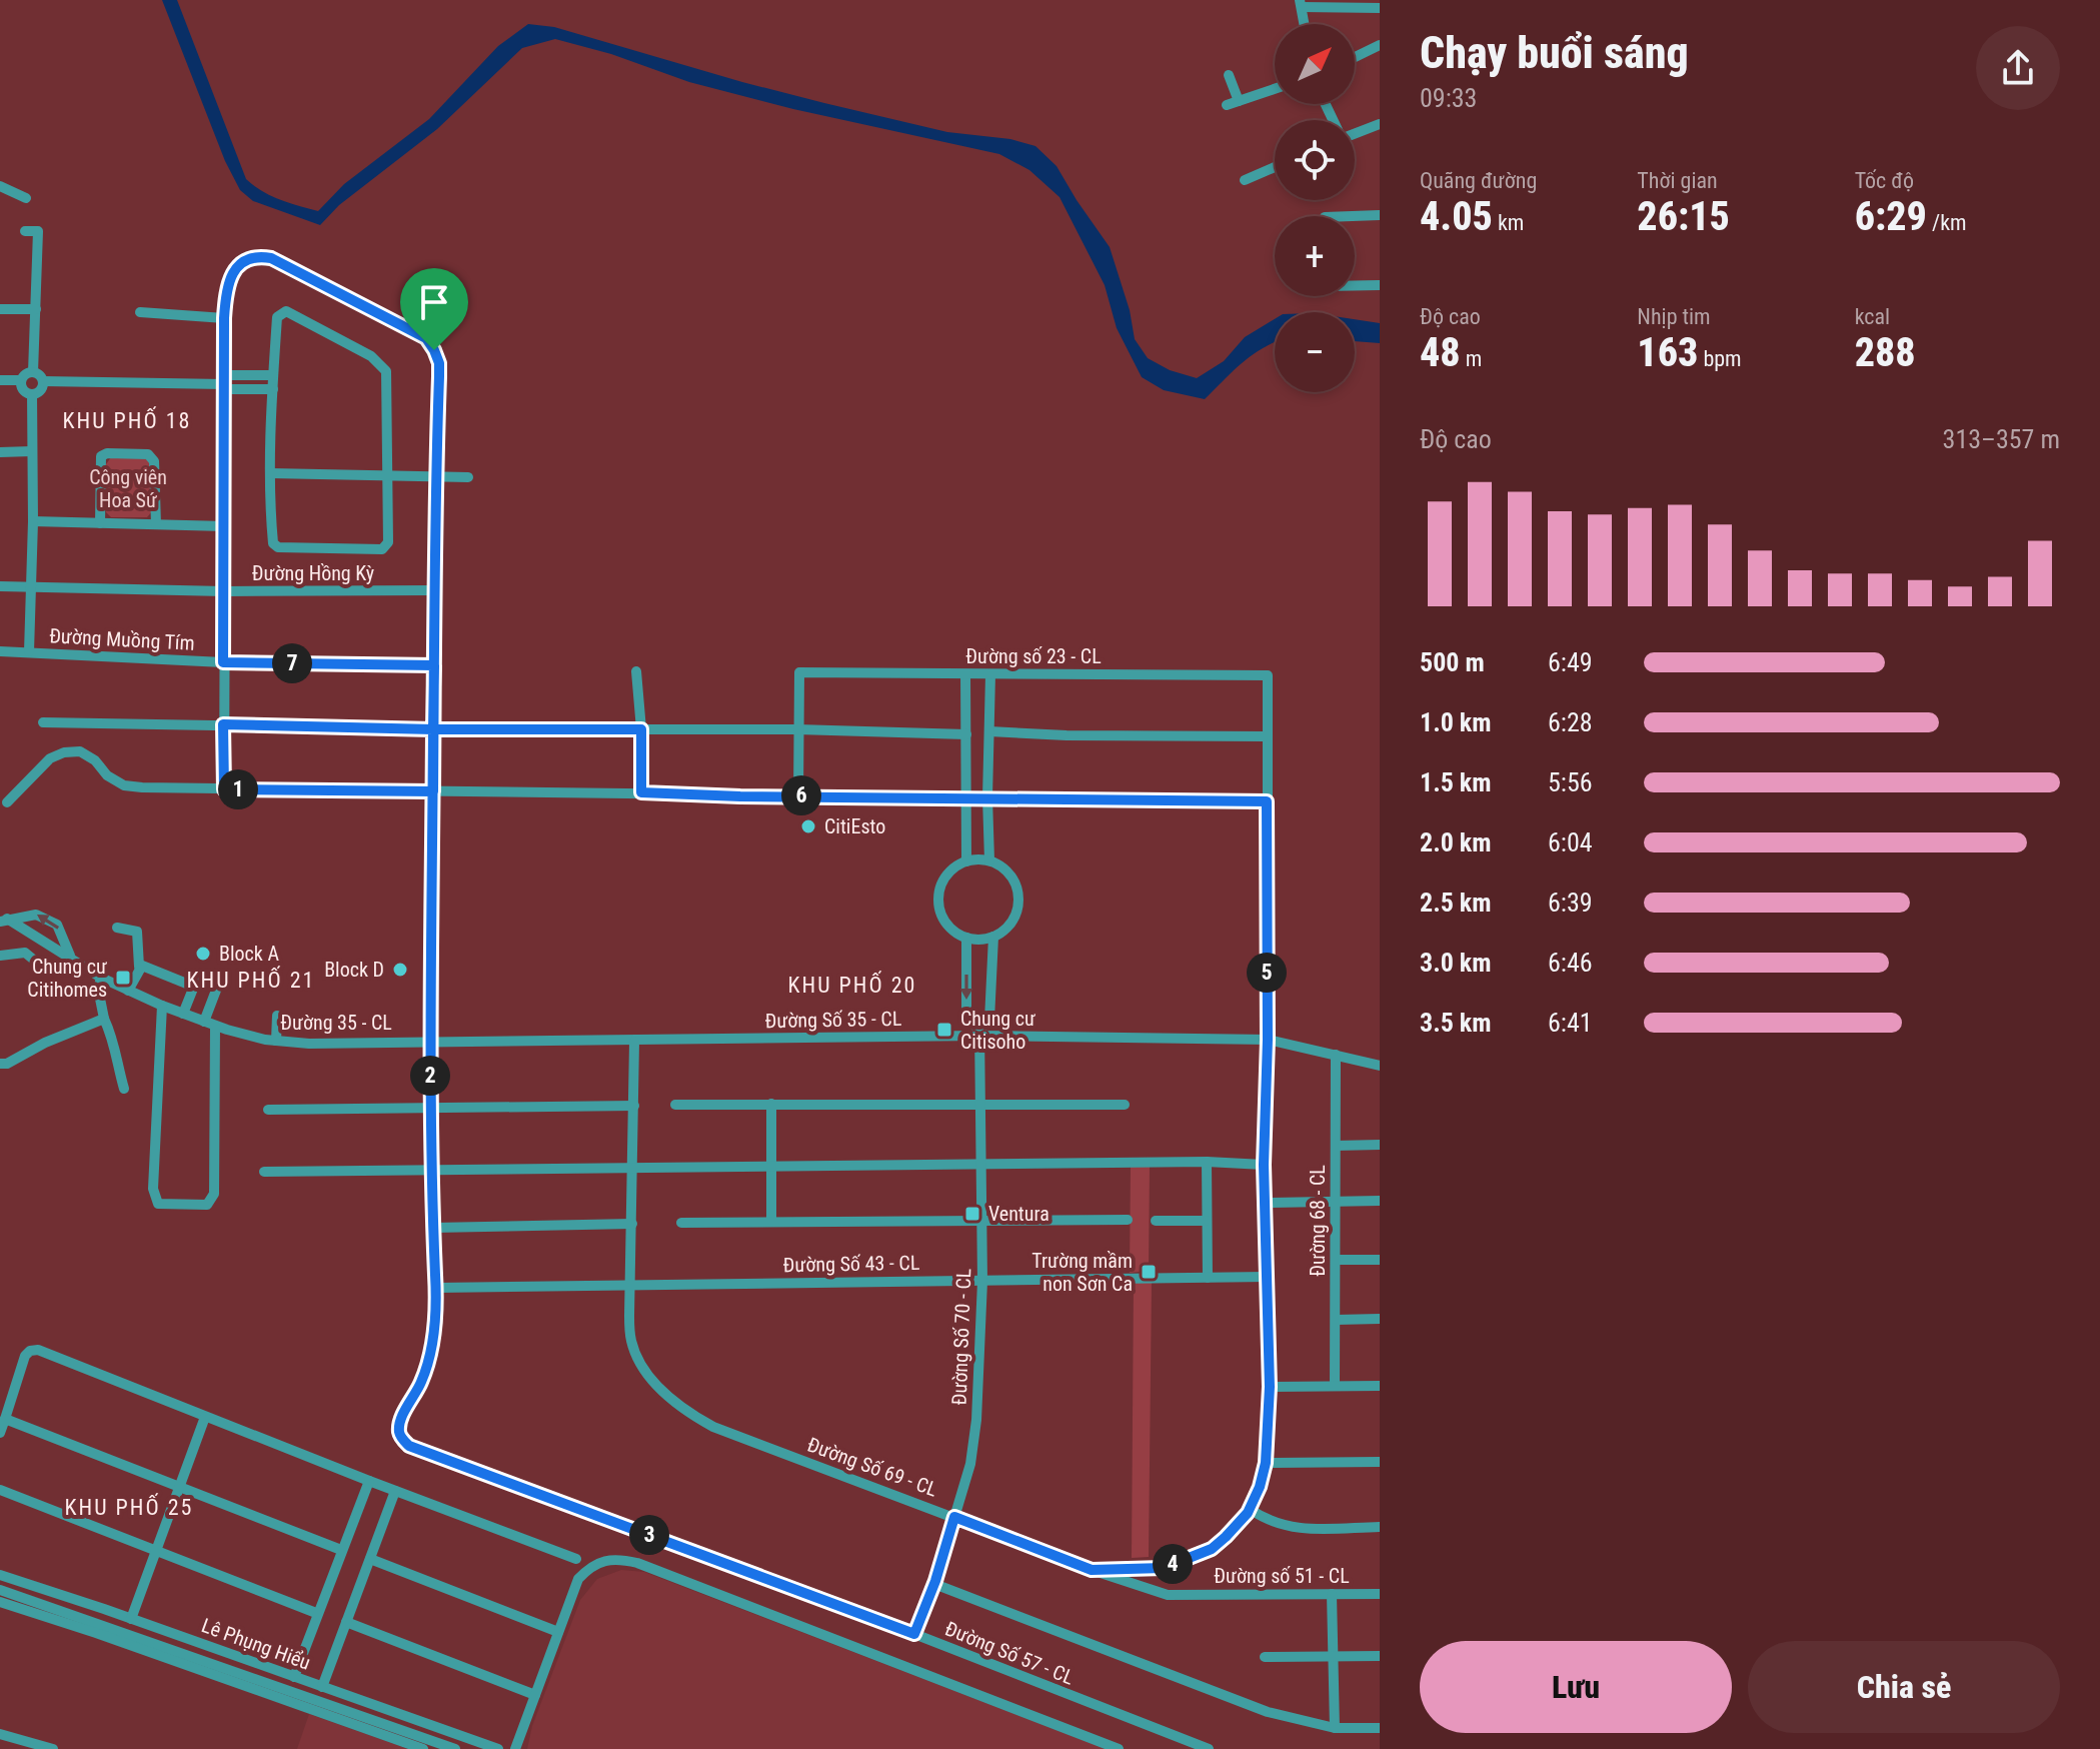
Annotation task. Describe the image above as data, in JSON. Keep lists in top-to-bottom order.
{
  "streets": {
    "street": [
      "Đường Hồng Kỳ",
      "Đường Muồng Tím",
      "Đường số 23 - CL",
      "Đường Số 35 - CL",
      "Đường 35 - CL",
      "Đường 68 - CL",
      "Đường Số 43 - CL",
      "Đường Số 70 - CL",
      "Đường Số 69 - CL",
      "Đường số 51 - CL",
      "Lê Phụng Hiểu",
      "Đường Số 57 - CL"
    ]
  },
  "crossings": [
    ["Đường số 23 - CL", "Đường Số 69 - CL"],
    ["Đường Số 35 - CL", "Đường 35 - CL"],
    ["Đường Số 35 - CL", "Đường 68 - CL"],
    ["Đường Số 35 - CL", "Đường Số 70 - CL"],
    ["Đường Số 35 - CL", "Đường Số 69 - CL"],
    ["Đường Số 43 - CL", "Đường Số 70 - CL"],
    ["Đường Số 43 - CL", "Đường Số 69 - CL"],
    ["Đường Số 43 - CL", "Đường Số 57 - CL"],
    ["Đường Số 70 - CL", "Đường Số 69 - CL"],
    ["Đường Số 70 - CL", "Đường Số 57 - CL"],
    ["Đường Số 69 - CL", "Đường số 51 - CL"]
  ],
  "districts": [
    "KHU PHỐ 18",
    "KHU PHỐ 21",
    "KHU PHỐ 20",
    "KHU PHỐ 25"
  ],
  "parks": ["Công viên Hoa Sứ"],
  "places": {
    "other": ["CitiEsto", "Block A", "Block D"],
    "transit": [
      "Chung cư Citihomes",
      "Chung cư Citisoho",
      "Ventura",
      "Trường mầm non Sơn Ca"
    ]
  },
  "north": "top right",
  "page": {
    "heading": ["Chạy buổi sáng", "09:33"],
    "map_buttons": ["+", "−"],
    "stats": [
      ["Quãng đường", "4.05 km"],
      ["Thời gian", "26:15"],
      ["Tốc độ", "6:29 /km"],
      ["Độ cao", "48 m"],
      ["Nhịp tim", "163 bpm"],
      ["kcal", "288"]
    ],
    "chart": ["Độ cao", "313–357 m"],
    "list": [
      {
        "name": "500 m",
        "note": "6:49"
      },
      {
        "name": "1.0 km",
        "note": "6:28"
      },
      {
        "name": "1.5 km",
        "note": "5:56"
      },
      {
        "name": "2.0 km",
        "note": "6:04"
      },
      {
        "name": "2.5 km",
        "note": "6:39"
      },
      {
        "name": "3.0 km",
        "note": "6:46"
      },
      {
        "name": "3.5 km",
        "note": "6:41"
      }
    ],
    "pins": [
      "7",
      "1",
      "6",
      "5",
      "2",
      "3",
      "4"
    ],
    "buttons": ["Lưu", "Chia sẻ"]
  }
}
